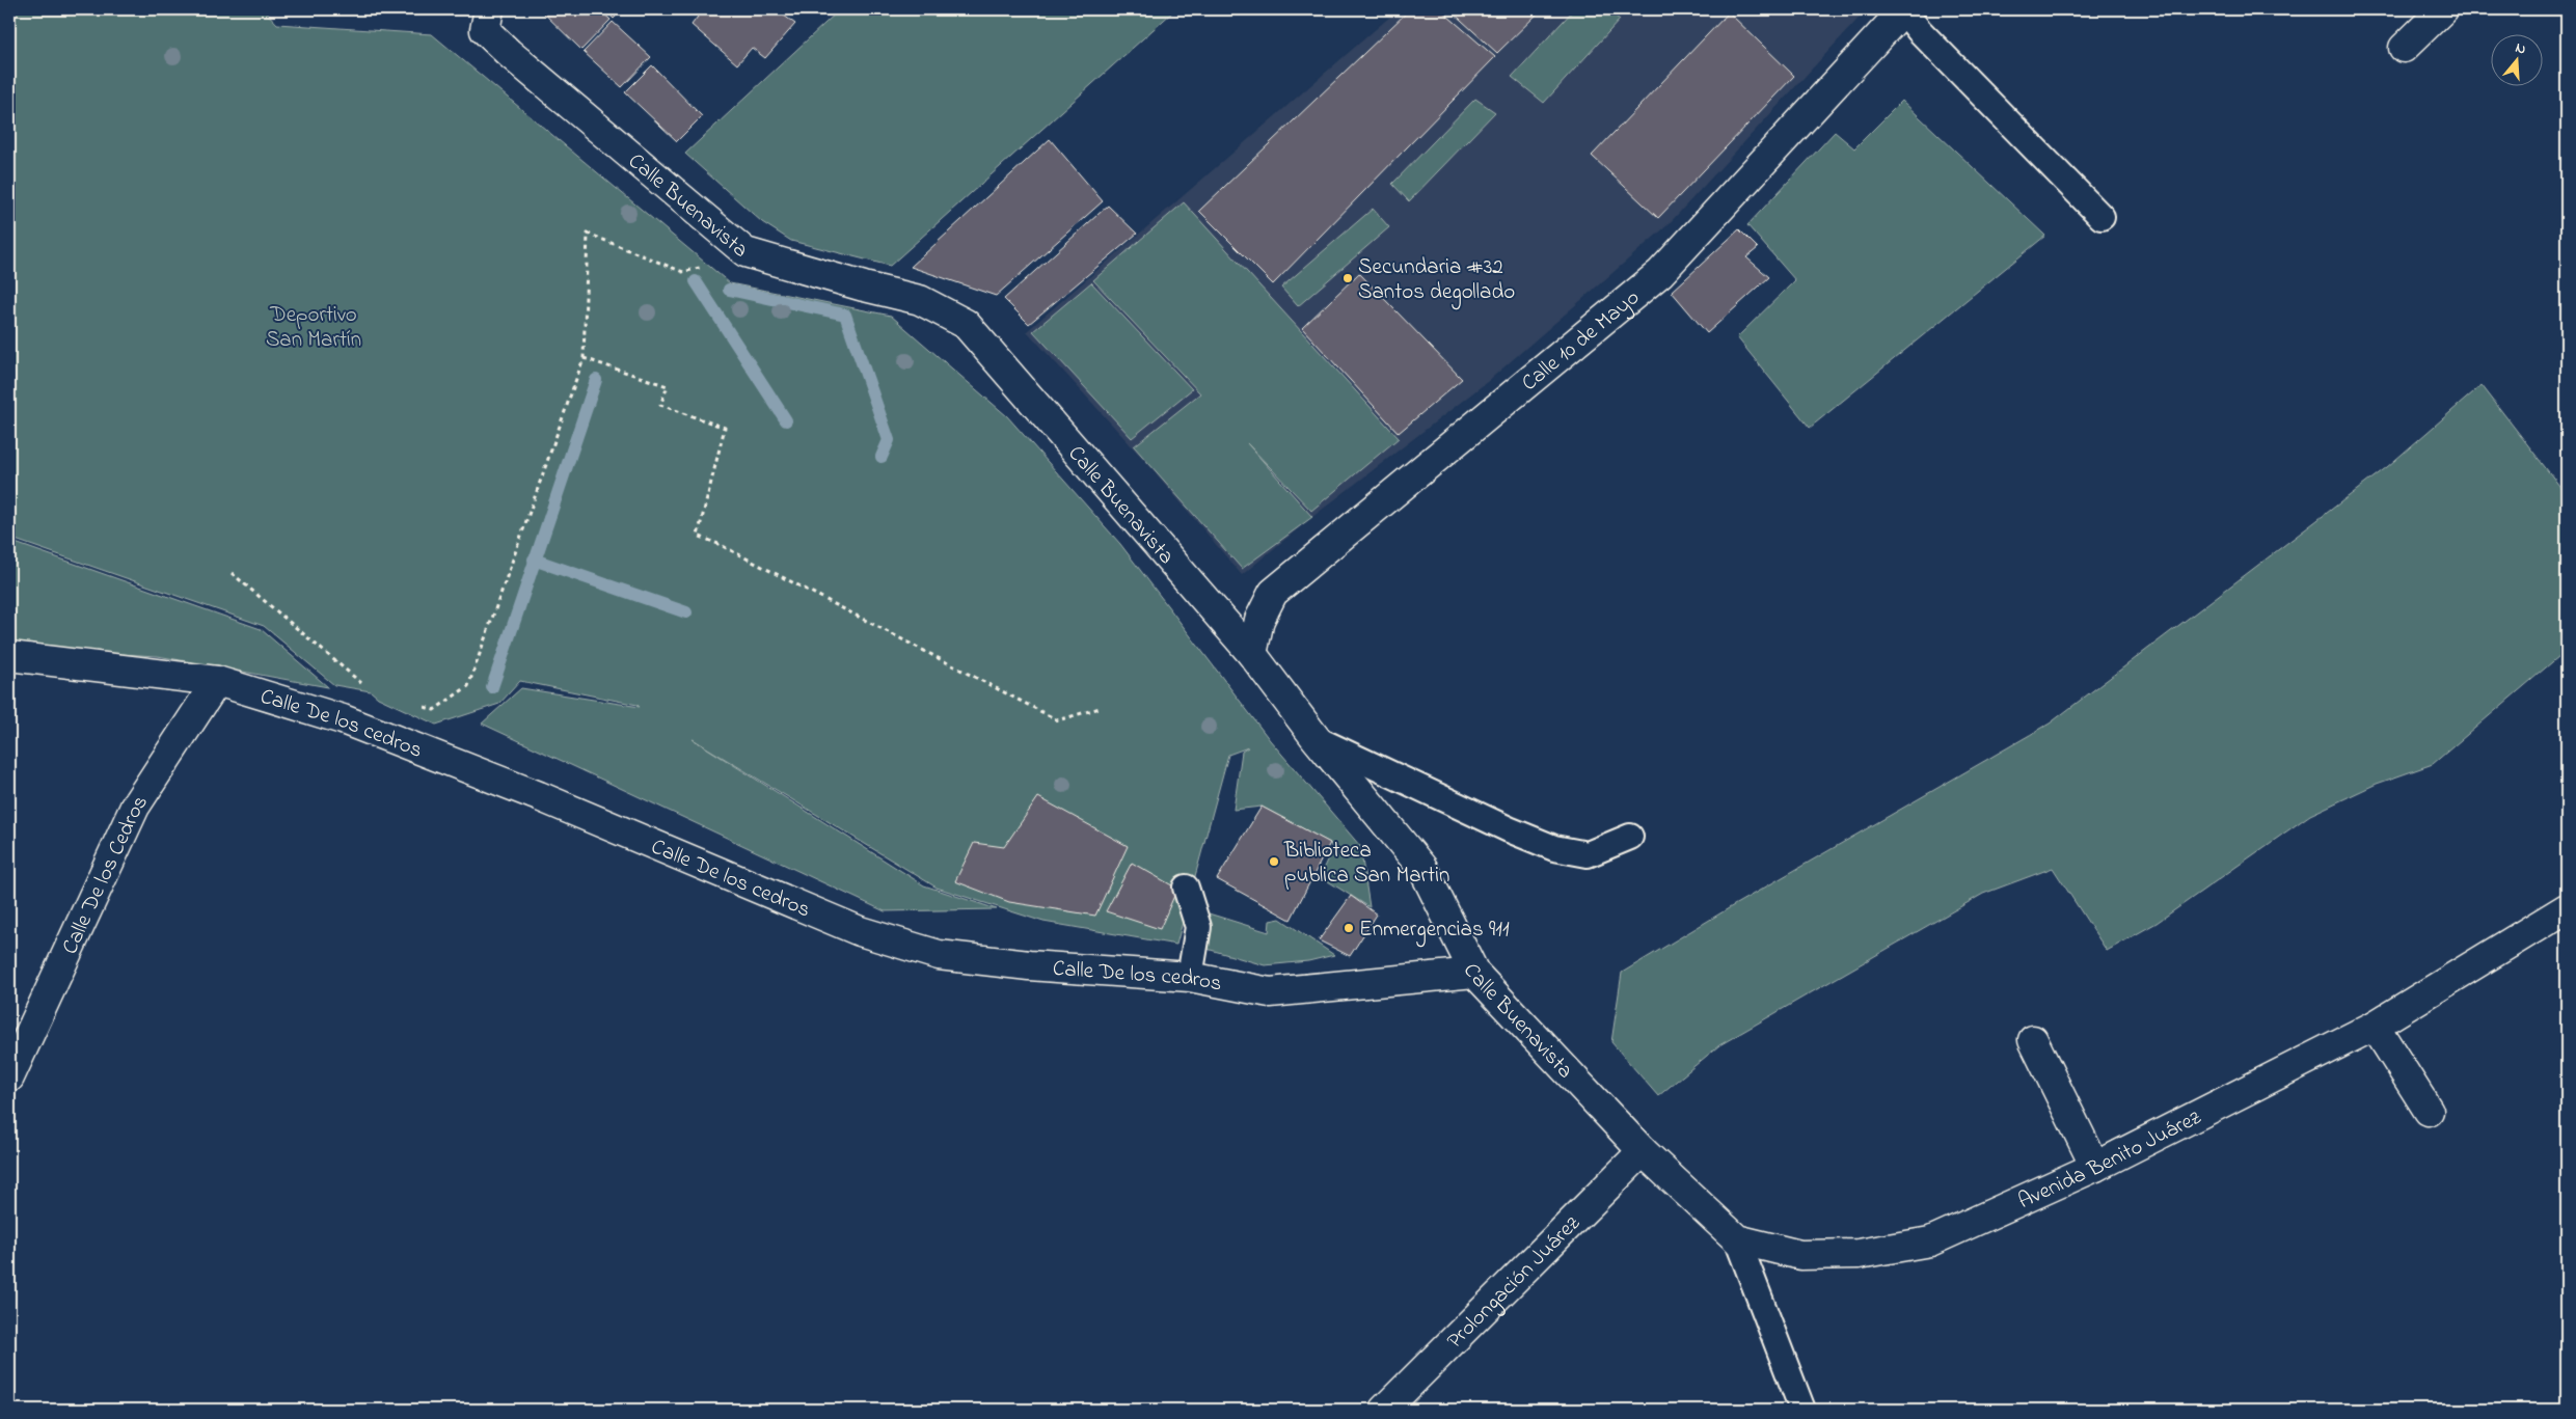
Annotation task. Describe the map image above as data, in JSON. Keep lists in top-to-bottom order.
{
  "streets": {
    "street": [
      "Calle Buenavista",
      "Calle 10 de Mayo",
      "Calle De los cedros",
      "Calle De los Cedros",
      "Avenida Benito Juárez",
      "Prolongación Juárez"
    ]
  },
  "crossings": [
    ["Calle Buenavista", "Calle 10 de Mayo"],
    ["Calle Buenavista", "Calle De los cedros"],
    ["Calle Buenavista", "Avenida Benito Juárez"],
    ["Calle Buenavista", "Prolongación Juárez"],
    ["Calle De los cedros", "Calle De los Cedros"],
    ["Avenida Benito Juárez", "Prolongación Juárez"]
  ],
  "parks": ["Deportivo San Martín"],
  "places": ["Secundaria #32 Santos degollado", "Biblioteca publica San Martin", "Enmergencias 911"],
  "north": "top"
}
